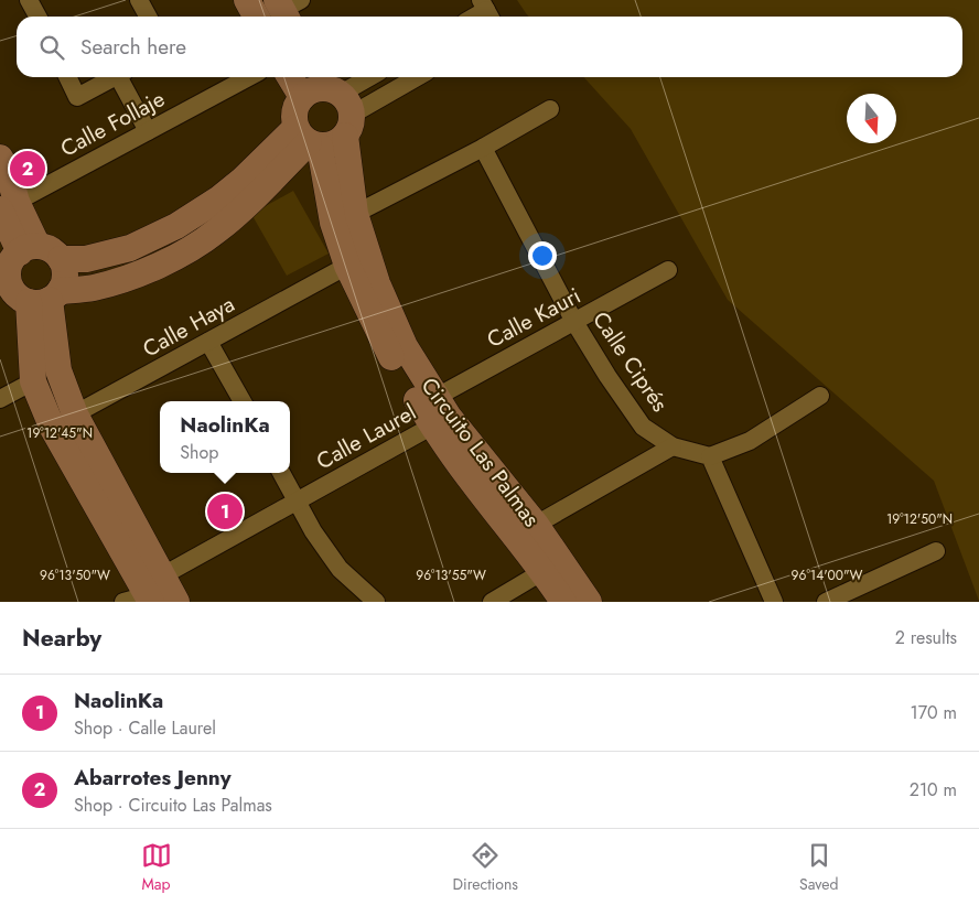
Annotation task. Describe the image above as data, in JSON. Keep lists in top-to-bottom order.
{
  "streets": {
    "street": [
      "Calle Follaje",
      "Calle Kauri",
      "Calle Haya",
      "Calle Ciprés",
      "Calle Laurel",
      "Circuito Las Palmas"
    ]
  },
  "crossings": [
    ["Calle Kauri", "Calle Ciprés"],
    ["Calle Kauri", "Calle Laurel"],
    ["Calle Kauri", "Circuito Las Palmas"],
    ["Calle Haya", "Circuito Las Palmas"],
    ["Calle Laurel", "Circuito Las Palmas"]
  ],
  "north": "bottom",
  "page": {
    "search": "Search here",
    "pins": ["2", "1"],
    "popup": ["NaolinKa", "Shop"],
    "heading": ["Nearby", "2 results"],
    "list": [
      {
        "mark": "1",
        "name": "NaolinKa",
        "note": "Shop · Calle Laurel",
        "value": "170 m"
      },
      {
        "mark": "2",
        "name": "Abarrotes Jenny",
        "note": "Shop · Circuito Las Palmas",
        "value": "210 m"
      }
    ],
    "nav": ["Map", "Directions", "Saved"]
  },
  "coordinates": [
    "19°12'45\"N",
    "19°12'50\"N",
    "96°13'50\"W",
    "96°13'55\"W",
    "96°14'00\"W"
  ]
}
